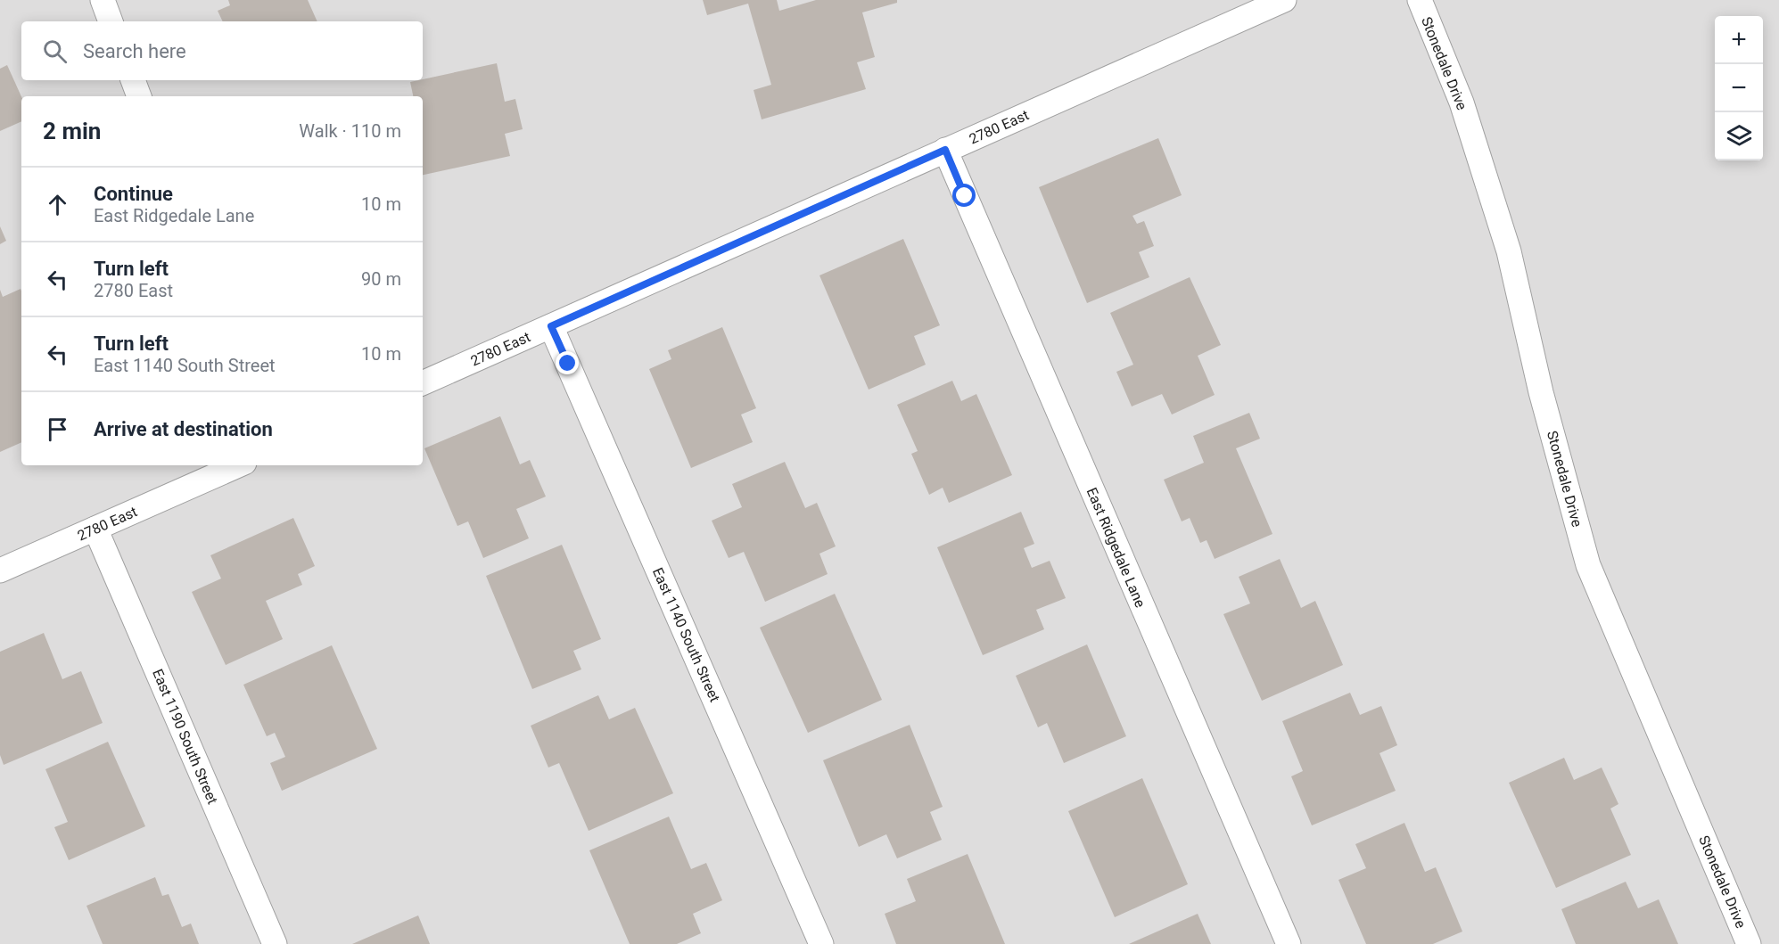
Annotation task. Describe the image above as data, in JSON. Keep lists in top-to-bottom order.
{
  "streets": {
    "street": [
      "Stonedale Drive",
      "2780 East",
      "East Ridgedale Lane",
      "East 1140 South Street",
      "East 1190 South Street"
    ]
  },
  "crossings": [
    ["2780 East", "East Ridgedale Lane"],
    ["2780 East", "East 1140 South Street"],
    ["2780 East", "East 1190 South Street"]
  ],
  "page": {
    "map_buttons": ["+", "−"],
    "search": "Search here",
    "heading": ["2 min", "Walk · 110 m"],
    "list": [
      ["Continue", "East Ridgedale Lane", "10 m"],
      ["Turn left", "2780 East", "90 m"],
      ["Turn left", "East 1140 South Street", "10 m"],
      "Arrive at destination"
    ]
  }
}
